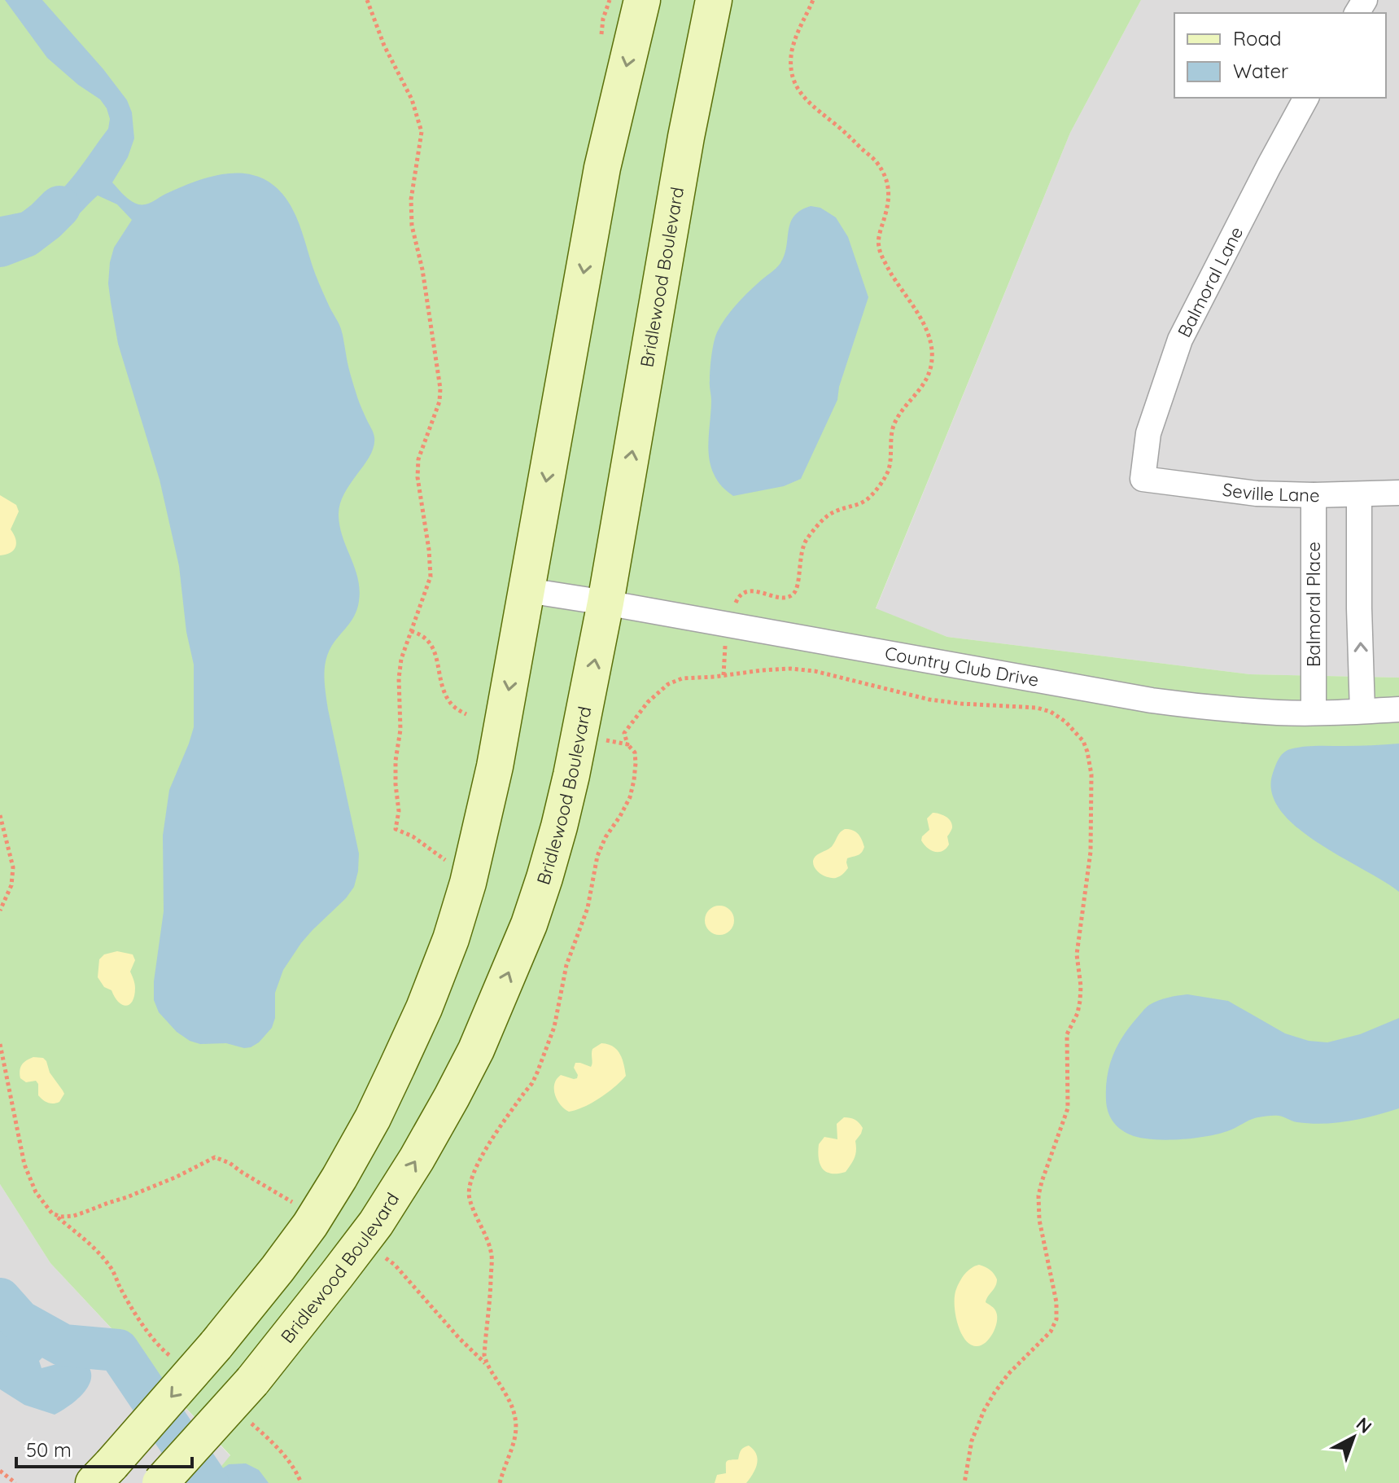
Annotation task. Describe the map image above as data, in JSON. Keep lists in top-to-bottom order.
{
  "streets": {
    "main road": ["Bridlewood Boulevard"],
    "street": [
      "Balmoral Lane",
      "Seville Lane",
      "Balmoral Place",
      "Country Club Drive"
    ]
  },
  "crossings": [
    ["Bridlewood Boulevard", "Country Club Drive"],
    ["Balmoral Lane", "Seville Lane"],
    ["Seville Lane", "Balmoral Place"],
    ["Balmoral Place", "Country Club Drive"]
  ],
  "legend": ["Road", "Water"],
  "scale_bar": "50 m",
  "north": "top right"
}
